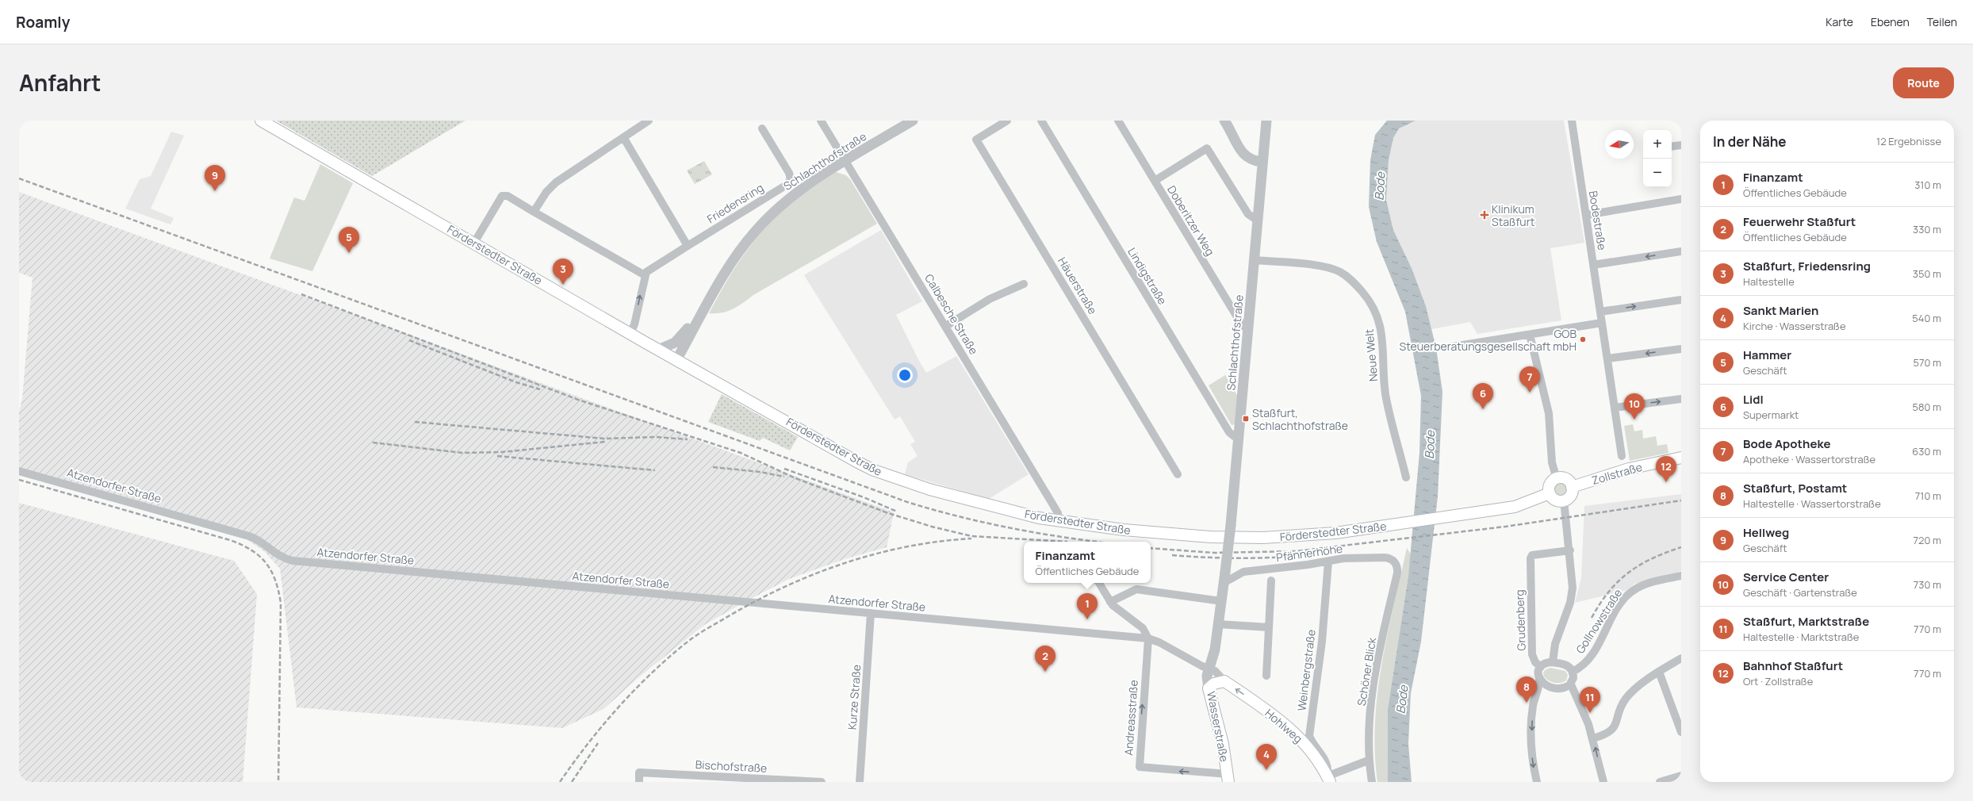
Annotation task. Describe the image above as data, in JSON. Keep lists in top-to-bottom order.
{
  "streets": {
    "main road": [
      "Förderstedter Straße",
      "Zollstraße",
      "Hohlweg",
      "Wasserstraße"
    ],
    "street": [
      "Schlachthofstraße",
      "Friedensring",
      "Doberitzer Weg",
      "Bodestraße",
      "Lindigstraße",
      "Häuerstraße",
      "Calbesche Straße",
      "Neue Welt",
      "Atzendorfer Straße",
      "Pfännerhöhe",
      "Grudenberg",
      "Gollnowstraße",
      "Weinbergstraße",
      "Schöner Blick",
      "Kurze Straße",
      "Andreasstraße",
      "Bischofstraße"
    ]
  },
  "crossings": [
    ["Schlachthofstraße", "Doberitzer Weg"],
    ["Schlachthofstraße", "Förderstedter Straße"],
    ["Schlachthofstraße", "Lindigstraße"],
    ["Schlachthofstraße", "Calbesche Straße"],
    ["Schlachthofstraße", "Neue Welt"],
    ["Schlachthofstraße", "Pfännerhöhe"],
    ["Förderstedter Straße", "Calbesche Straße"],
    ["Förderstedter Straße", "Zollstraße"],
    ["Atzendorfer Straße", "Kurze Straße"],
    ["Atzendorfer Straße", "Andreasstraße"],
    ["Atzendorfer Straße", "Hohlweg"],
    ["Atzendorfer Straße", "Wasserstraße"],
    ["Pfännerhöhe", "Weinbergstraße"],
    ["Pfännerhöhe", "Schöner Blick"],
    ["Grudenberg", "Gollnowstraße"],
    ["Weinbergstraße", "Hohlweg"],
    ["Andreasstraße", "Wasserstraße"],
    ["Hohlweg", "Wasserstraße"]
  ],
  "one_way": ["Hohlweg"],
  "water": ["Bode"],
  "places": {
    "health": ["Klinikum Staßfurt"],
    "other": ["GOB Steuerberatungsgesellschaft mbH"],
    "transit": ["Staßfurt, Schlachthofstraße"]
  },
  "north": "left",
  "page": {
    "header": "Roamly",
    "nav": ["Karte", "Ebenen", "Teilen"],
    "title": "Anfahrt",
    "buttons": "Route",
    "heading": ["In der Nähe", "12 Ergebnisse"],
    "map_buttons": ["+", "−"],
    "list": [
      {
        "mark": "1",
        "name": "Finanzamt",
        "note": "Öffentliches Gebäude",
        "value": "310 m"
      },
      {
        "mark": "2",
        "name": "Feuerwehr Staßfurt",
        "note": "Öffentliches Gebäude",
        "value": "330 m"
      },
      {
        "mark": "3",
        "name": "Staßfurt, Friedensring",
        "note": "Haltestelle",
        "value": "350 m"
      },
      {
        "mark": "4",
        "name": "Sankt Marien",
        "note": "Kirche · Wasserstraße",
        "value": "540 m"
      },
      {
        "mark": "5",
        "name": "Hammer",
        "note": "Geschäft",
        "value": "570 m"
      },
      {
        "mark": "6",
        "name": "Lidl",
        "note": "Supermarkt",
        "value": "580 m"
      },
      {
        "mark": "7",
        "name": "Bode Apotheke",
        "note": "Apotheke · Wassertorstraße",
        "value": "630 m"
      },
      {
        "mark": "8",
        "name": "Staßfurt, Postamt",
        "note": "Haltestelle · Wassertorstraße",
        "value": "710 m"
      },
      {
        "mark": "9",
        "name": "Hellweg",
        "note": "Geschäft",
        "value": "720 m"
      },
      {
        "mark": "10",
        "name": "Service Center",
        "note": "Geschäft · Gartenstraße",
        "value": "730 m"
      },
      {
        "mark": "11",
        "name": "Staßfurt, Marktstraße",
        "note": "Haltestelle · Marktstraße",
        "value": "770 m"
      },
      {
        "mark": "12",
        "name": "Bahnhof Staßfurt",
        "note": "Ort · Zollstraße",
        "value": "770 m"
      }
    ],
    "pins": [
      "9",
      "5",
      "3",
      "7",
      "6",
      "10",
      "12",
      "1",
      "2",
      "8",
      "11",
      "4"
    ],
    "popup": ["Finanzamt", "Öffentliches Gebäude"]
  }
}
